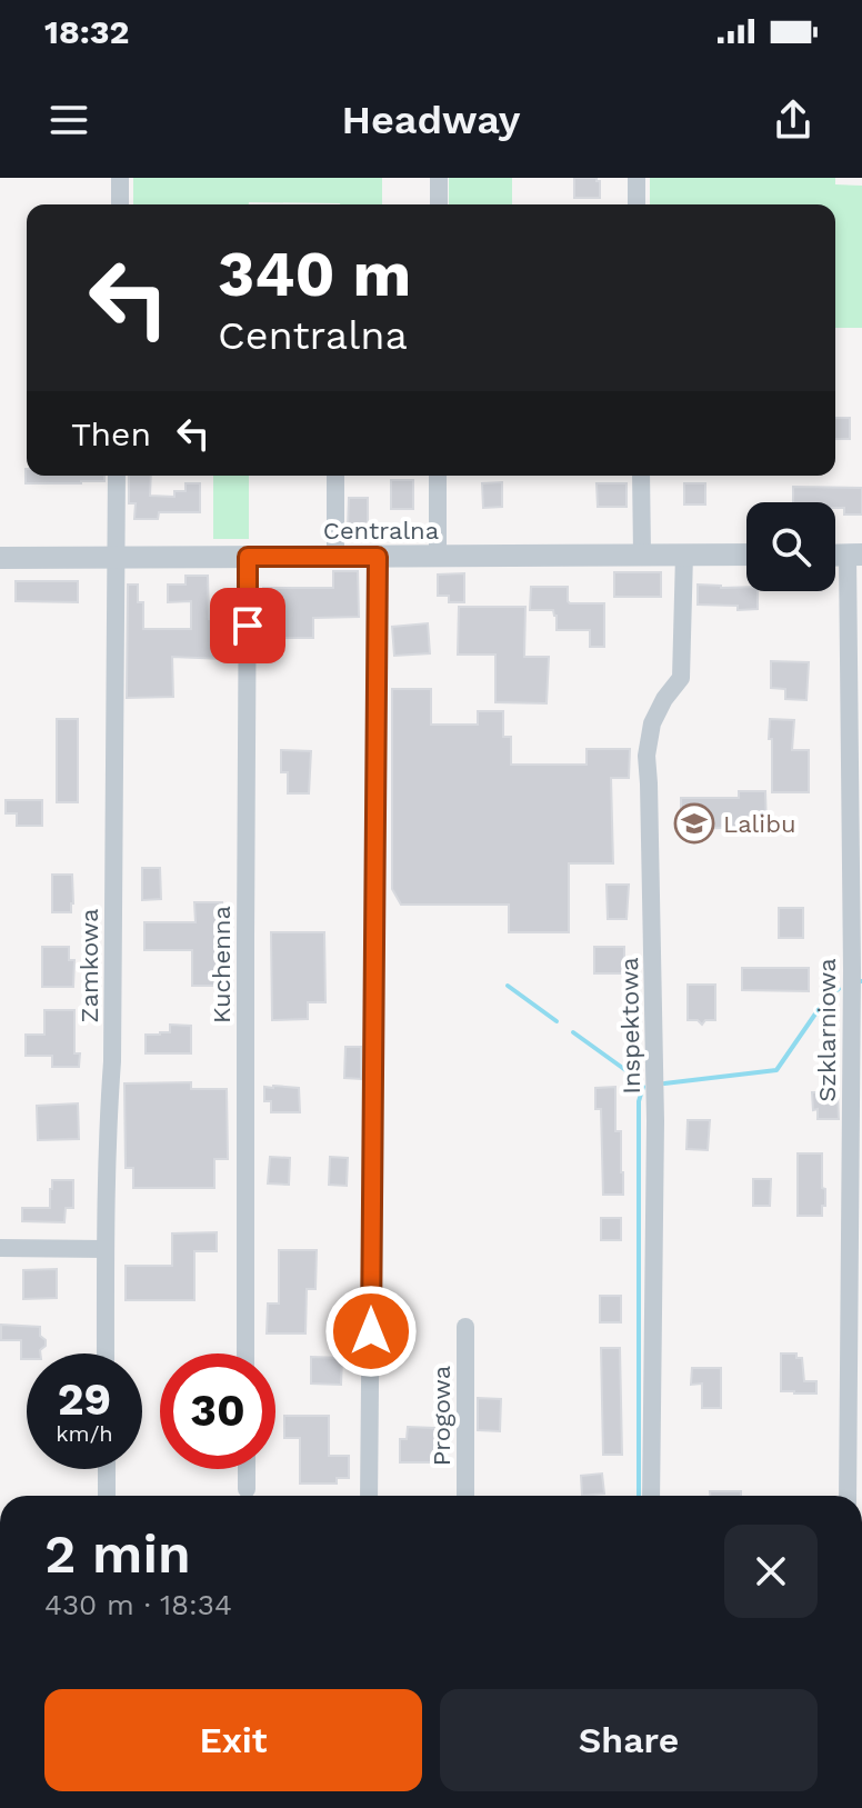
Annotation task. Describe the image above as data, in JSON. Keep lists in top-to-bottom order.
{
  "streets": {
    "street": [
      "Centralna",
      "Kuchenna",
      "Zamkowa",
      "Inspektowa",
      "Szklarniowa",
      "Progowa"
    ]
  },
  "crossings": [
    ["Centralna", "Kuchenna"],
    ["Centralna", "Zamkowa"],
    ["Centralna", "Inspektowa"]
  ],
  "places": {
    "school or university": ["Lalibu"]
  },
  "page": {
    "status": "18:32",
    "header": "Headway",
    "turn": ["340 m", "Centralna"],
    "then": "Then",
    "speed": "29 km/h",
    "limit": "30",
    "heading": ["2 min", "430 m · 18:34"],
    "buttons": ["Exit", "Share"]
  }
}
